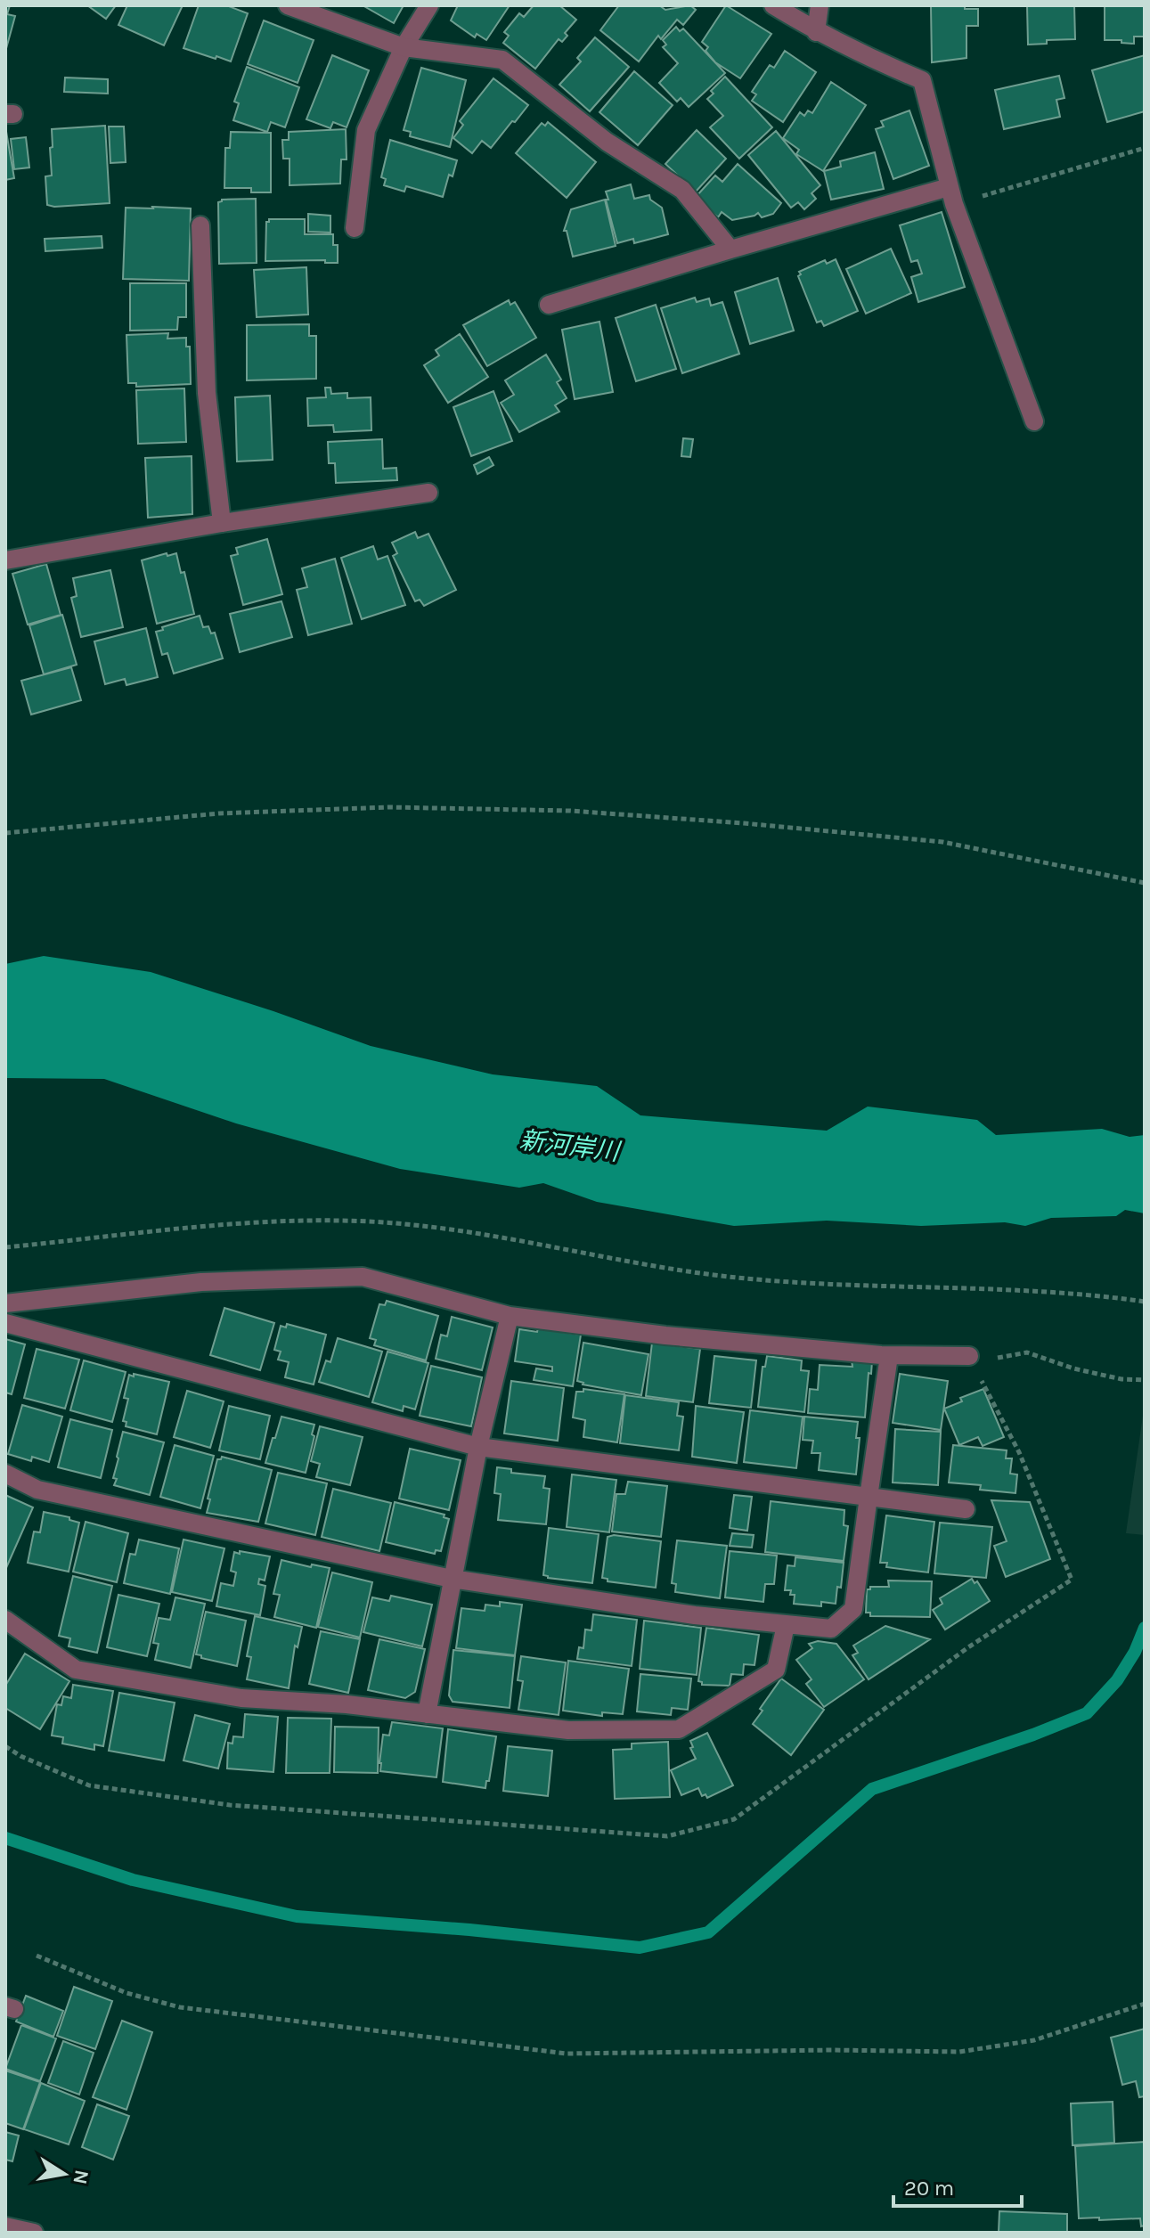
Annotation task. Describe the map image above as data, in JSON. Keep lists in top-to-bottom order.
{
  "water": ["新河岸川"],
  "scale_bar": "20 m",
  "north": "right"
}
